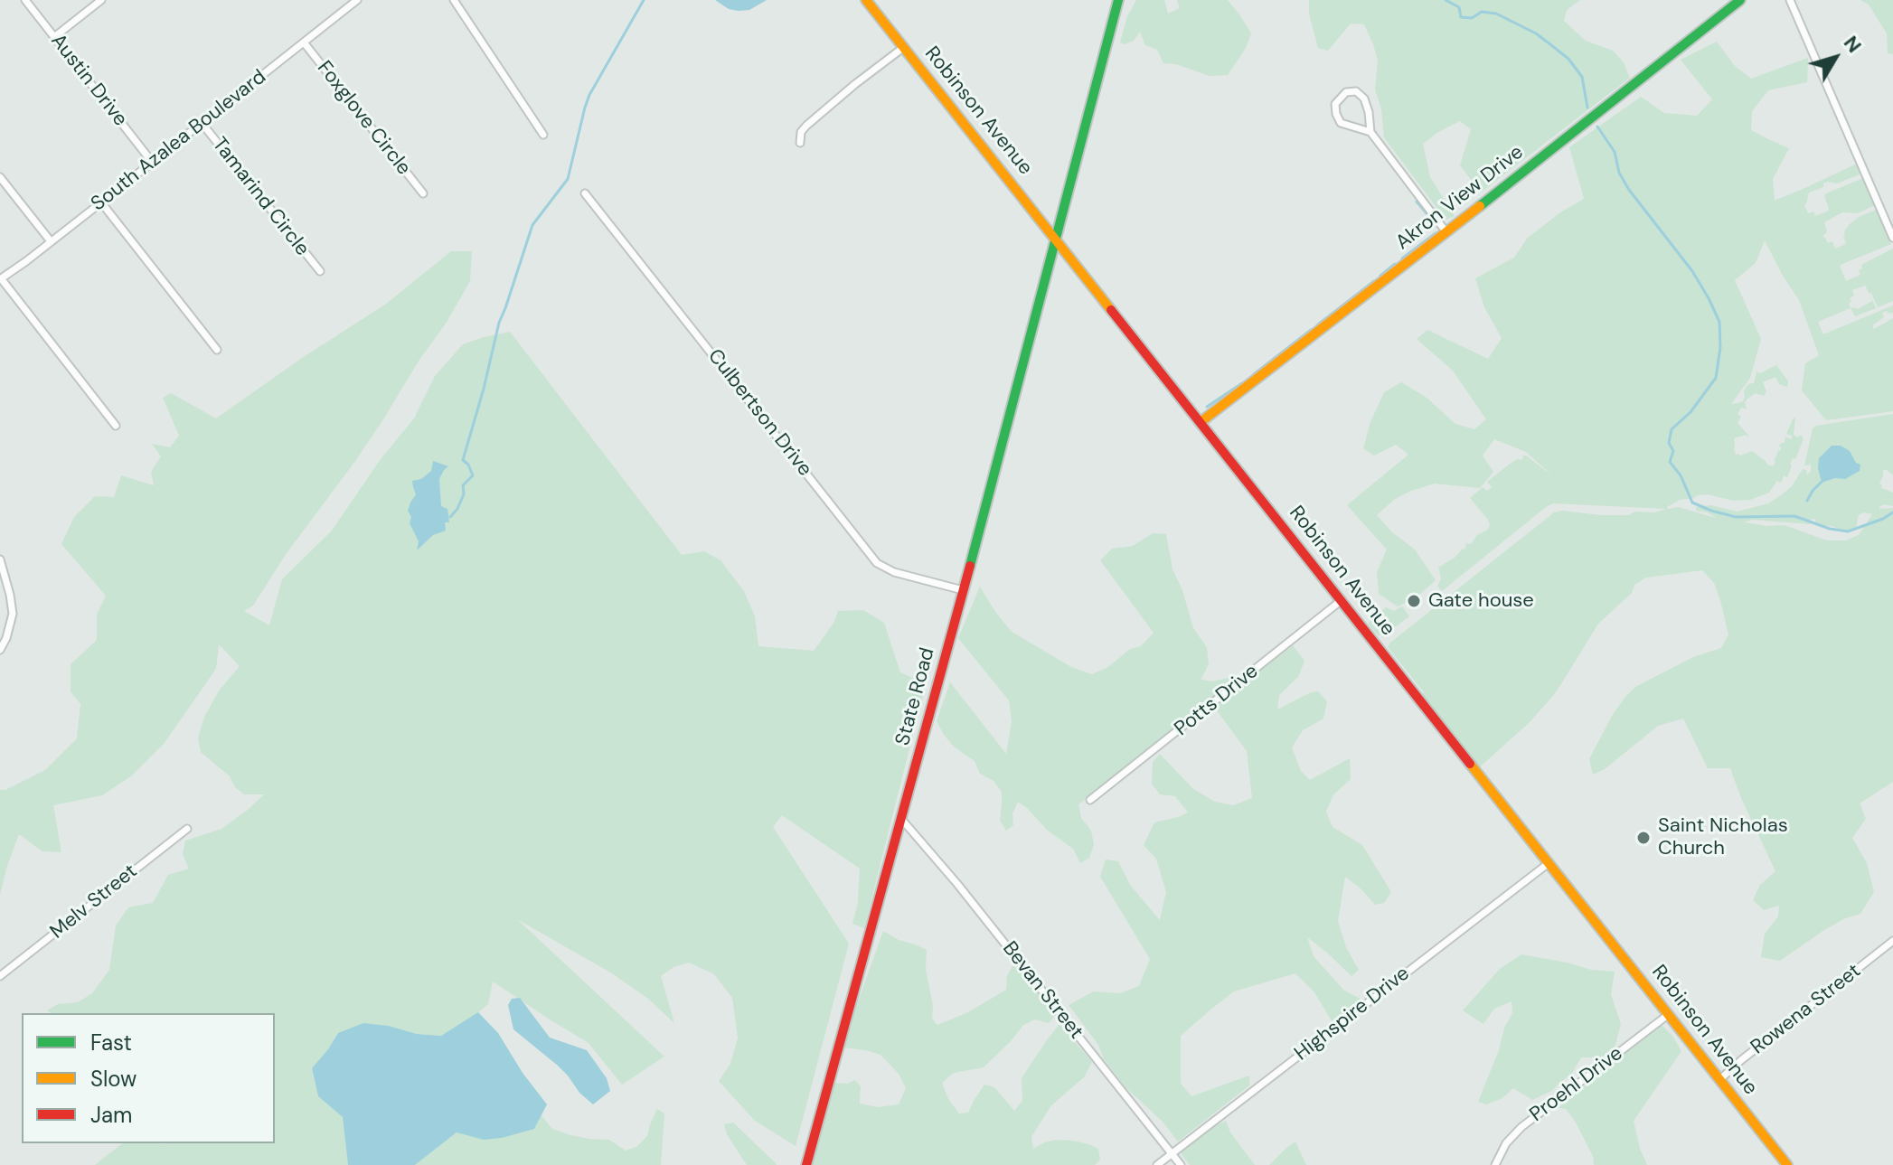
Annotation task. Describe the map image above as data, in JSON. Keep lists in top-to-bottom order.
{
  "streets": {
    "street": [
      "Austin Drive",
      "Robinson Avenue",
      "Foxglove Circle",
      "South Azalea Boulevard",
      "Tamarind Circle",
      "Akron View Drive",
      "Culbertson Drive",
      "State Road",
      "Potts Drive",
      "Melv Street",
      "Bevan Street",
      "Rowena Street",
      "Highspire Drive",
      "Proehl Drive"
    ]
  },
  "crossings": [
    ["Austin Drive", "South Azalea Boulevard"],
    ["Robinson Avenue", "Akron View Drive"],
    ["Robinson Avenue", "State Road"],
    ["Robinson Avenue", "Potts Drive"],
    ["Robinson Avenue", "Rowena Street"],
    ["Robinson Avenue", "Highspire Drive"],
    ["Robinson Avenue", "Proehl Drive"],
    ["Foxglove Circle", "South Azalea Boulevard"],
    ["South Azalea Boulevard", "Tamarind Circle"],
    ["Culbertson Drive", "State Road"],
    ["State Road", "Bevan Street"],
    ["Bevan Street", "Highspire Drive"]
  ],
  "places": ["Gate house", "Saint Nicholas Church"],
  "legend": ["Fast", "Slow", "Jam"],
  "north": "top right"
}
